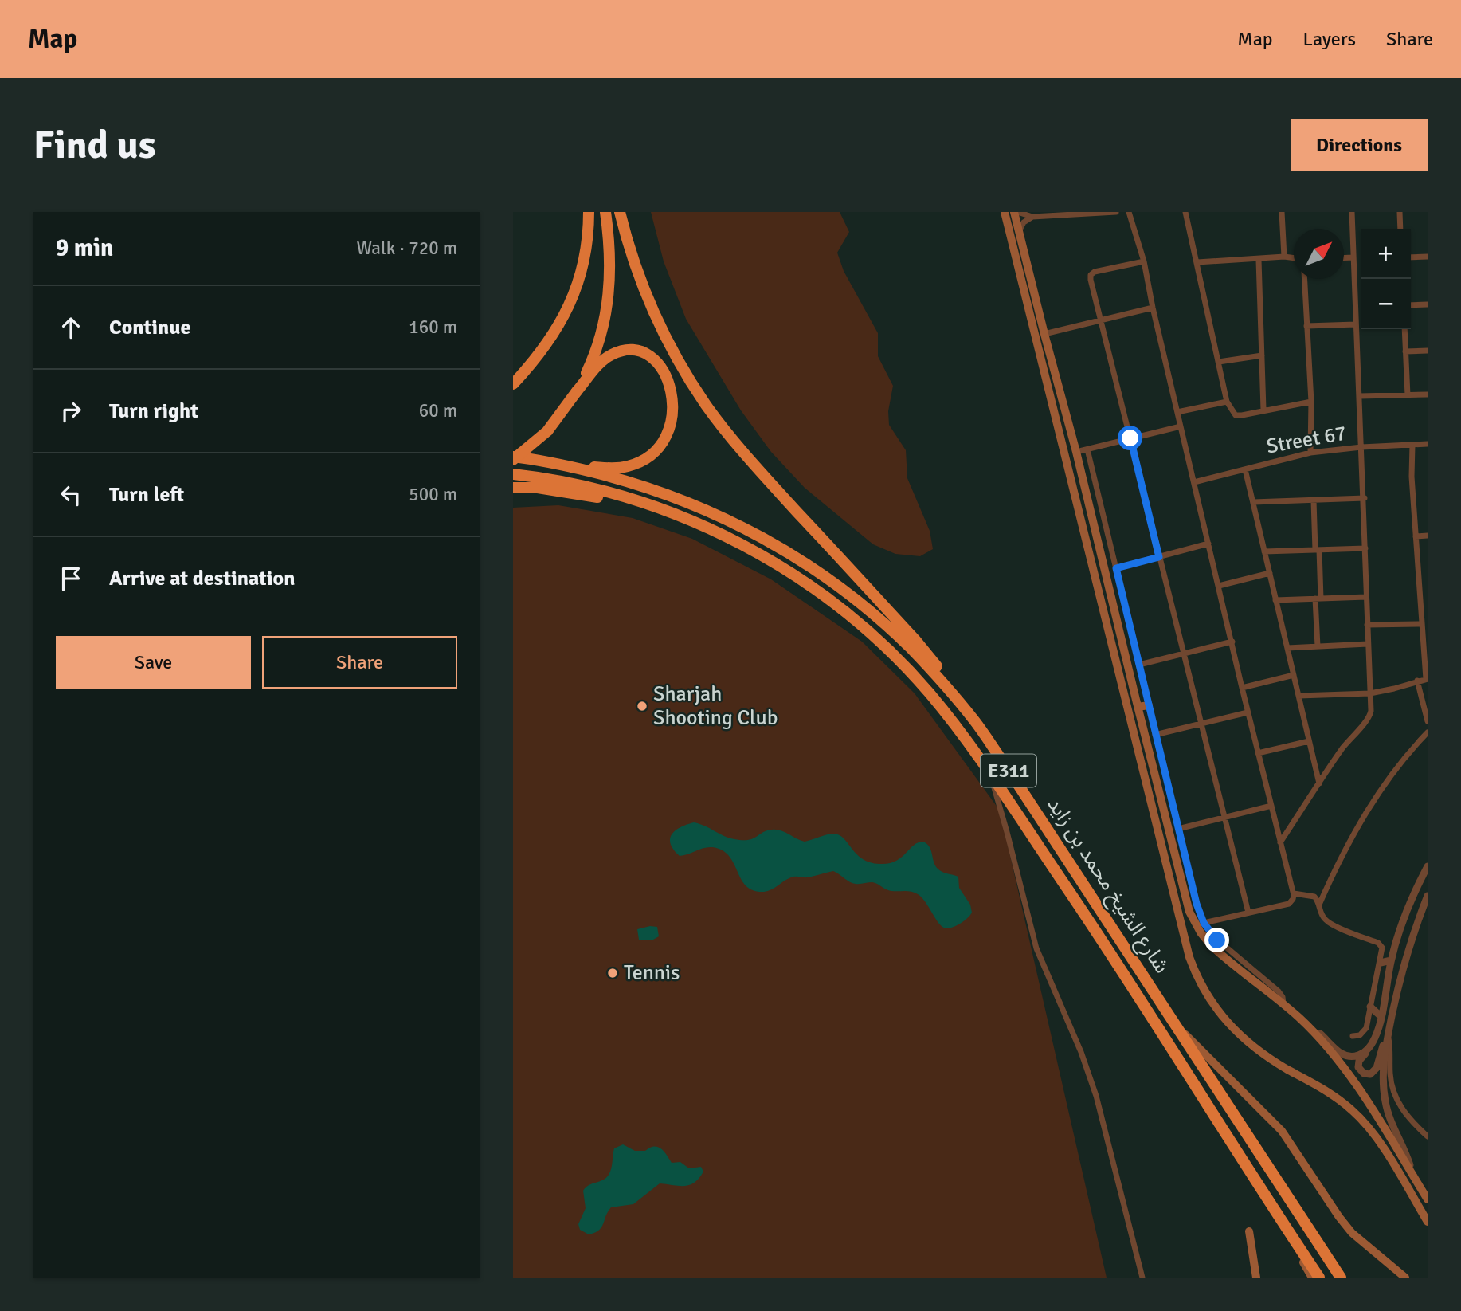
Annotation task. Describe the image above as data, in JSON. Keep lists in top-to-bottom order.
{
  "streets": {
    "highway": ["E311", "شارع الشيخ محمد بن زايد"],
    "street": ["Street 67"]
  },
  "places": ["Sharjah Shooting Club", "Tennis"],
  "north": "top right",
  "page": {
    "header": "Map",
    "nav": ["Map", "Layers", "Share"],
    "buttons": [
      "Directions",
      ["Save", "Share"]
    ],
    "title": "Find us",
    "heading": ["9 min", "Walk · 720 m"],
    "map_buttons": ["+", "−"],
    "list": [
      ["Continue", "160 m"],
      ["Turn right", "60 m"],
      ["Turn left", "500 m"],
      "Arrive at destination"
    ]
  }
}
